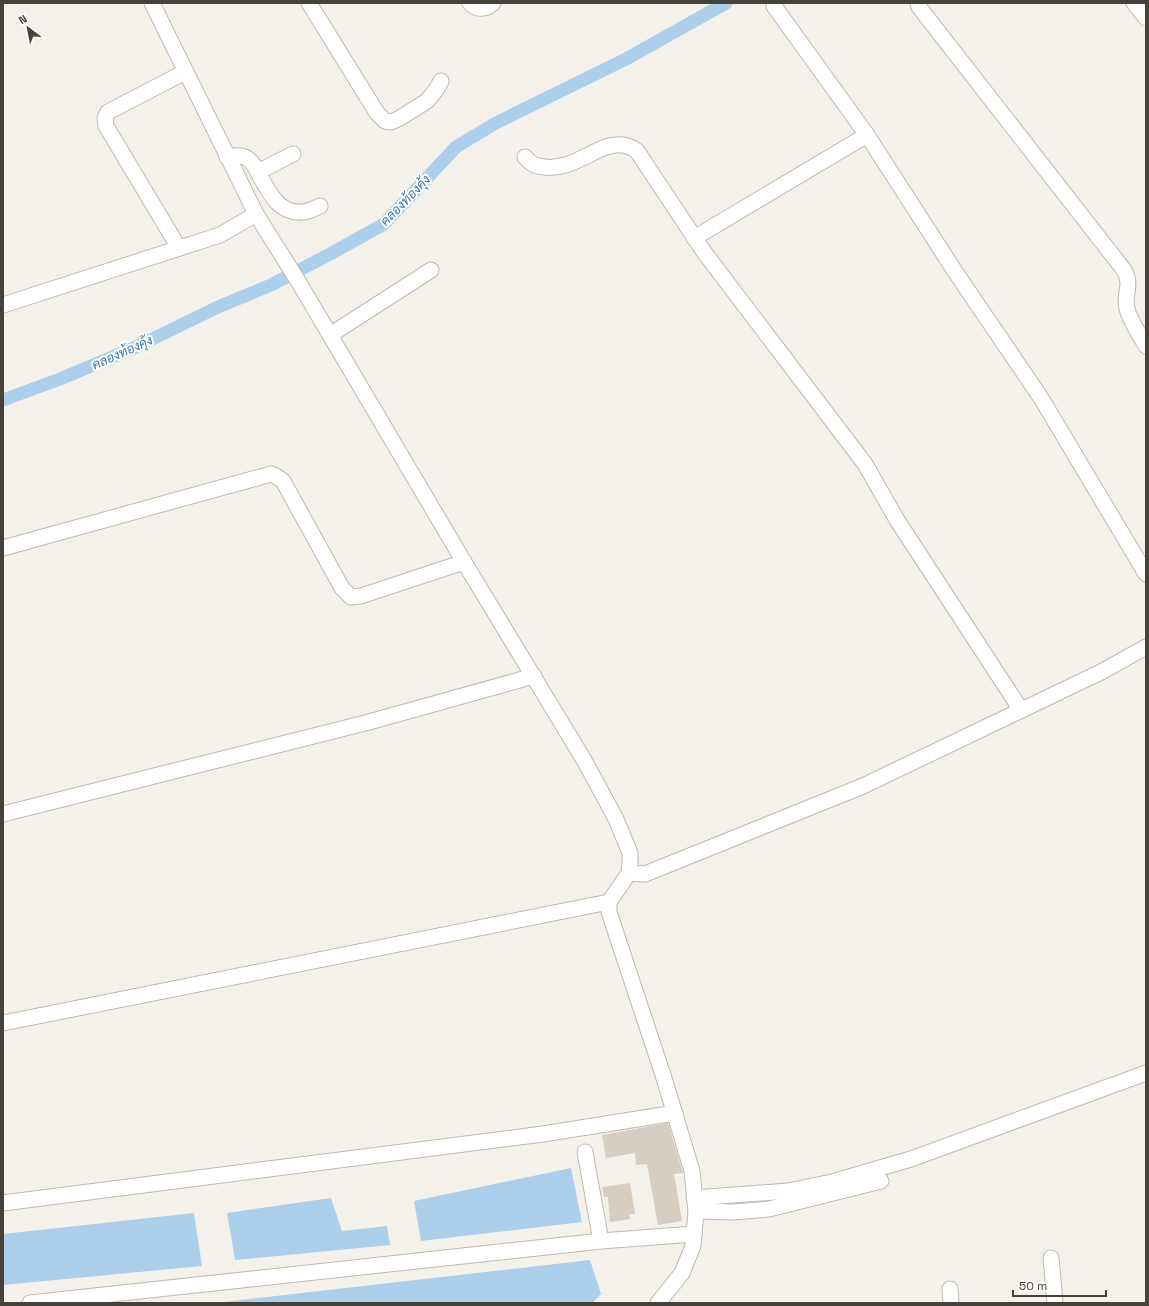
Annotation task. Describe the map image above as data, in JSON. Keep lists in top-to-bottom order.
{
  "water": ["คลองท้องคุ้ง"],
  "scale_bar": "50 m",
  "north": "top left"
}
